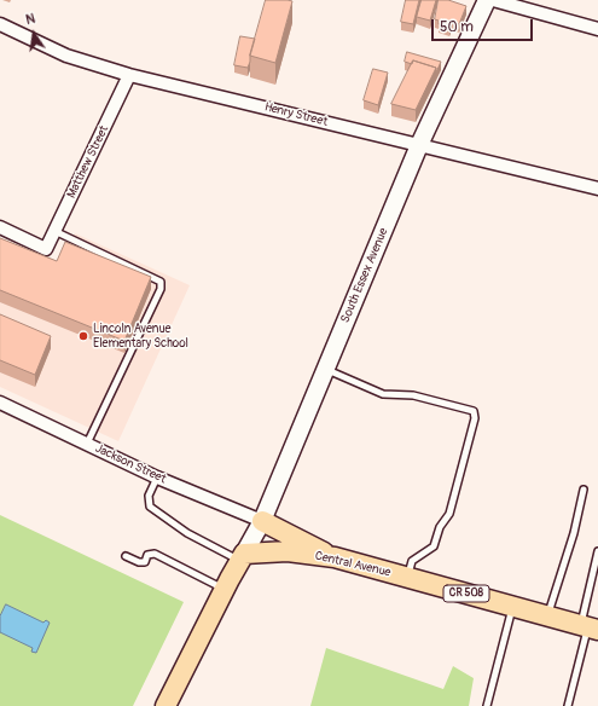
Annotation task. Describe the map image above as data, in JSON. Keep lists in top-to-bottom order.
{
  "streets": {
    "main road": ["South Essex Avenue", "Central Avenue", "CR 508"],
    "street": ["Henry Street", "Matthew Street", "Jackson Street"]
  },
  "crossings": [
    ["Henry Street", "Matthew Street"],
    ["Henry Street", "South Essex Avenue"],
    ["South Essex Avenue", "Jackson Street"],
    ["South Essex Avenue", "Central Avenue"]
  ],
  "places": ["Lincoln Avenue Elementary School"],
  "scale_bar": "50 m",
  "north": "top"
}
